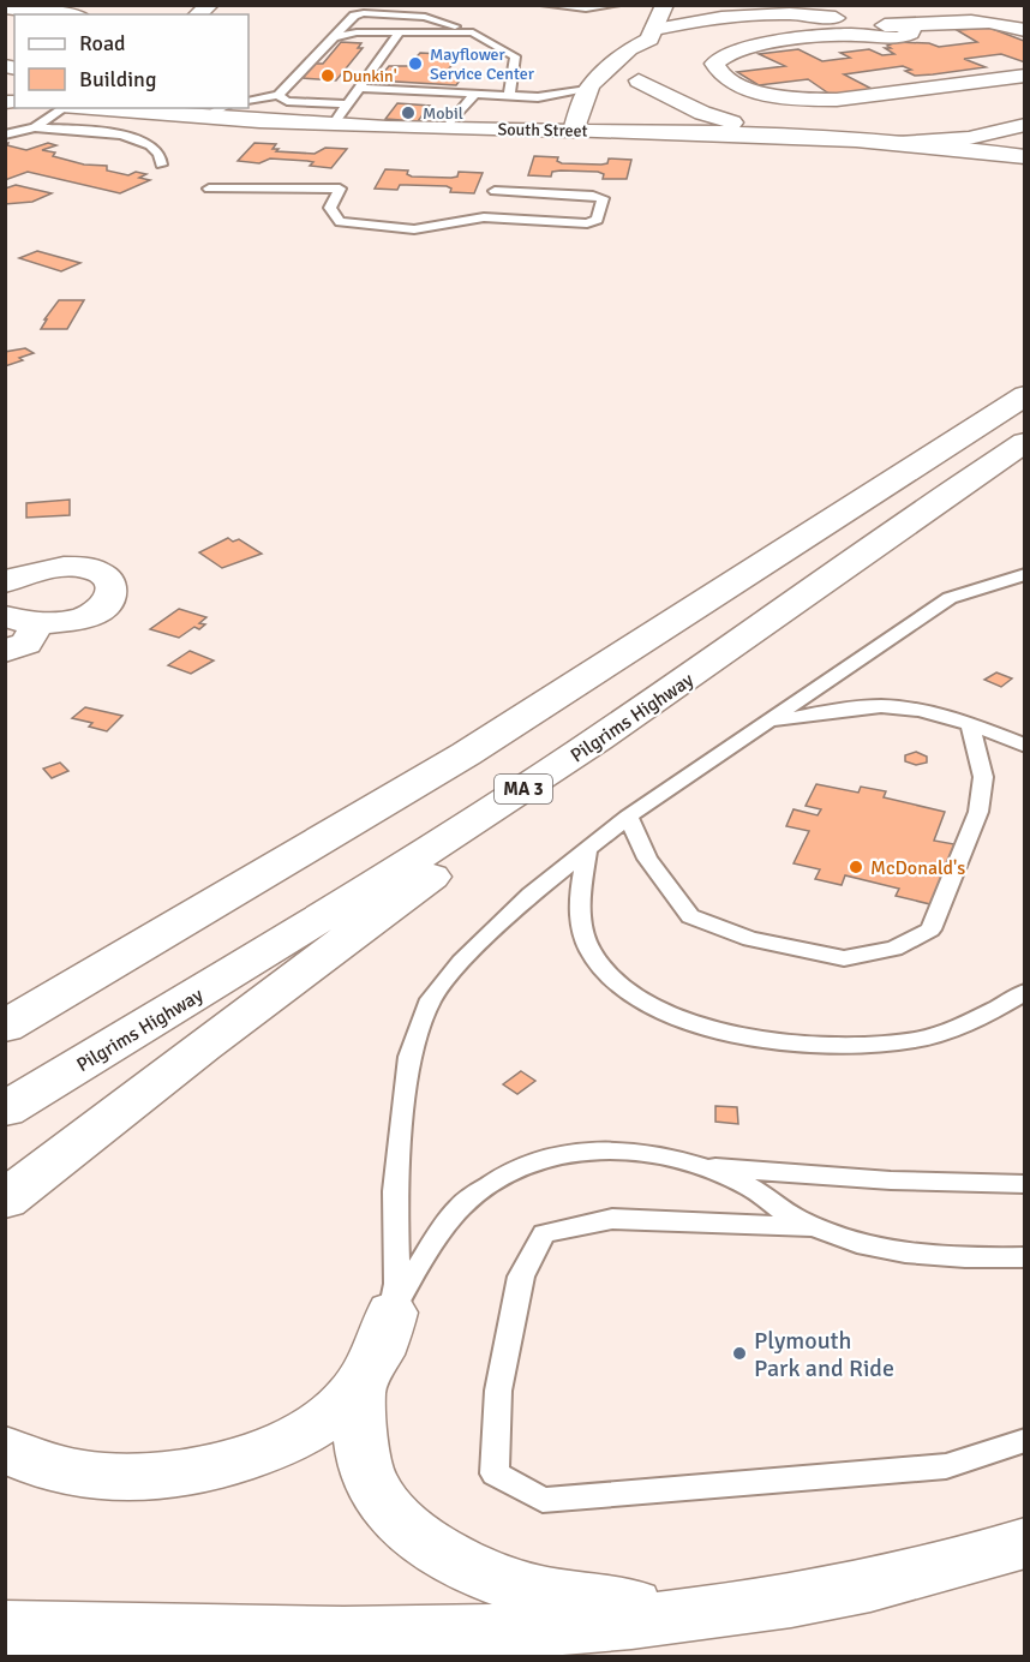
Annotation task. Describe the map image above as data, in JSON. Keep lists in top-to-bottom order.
{
  "streets": {
    "main road": ["South Street", "Pilgrims Highway", "MA 3"]
  },
  "places": [
    "Mayflower Service Center",
    "Dunkin'",
    "Mobil",
    "McDonald's",
    "Plymouth Park and Ride"
  ],
  "legend": ["Road", "Building"]
}
